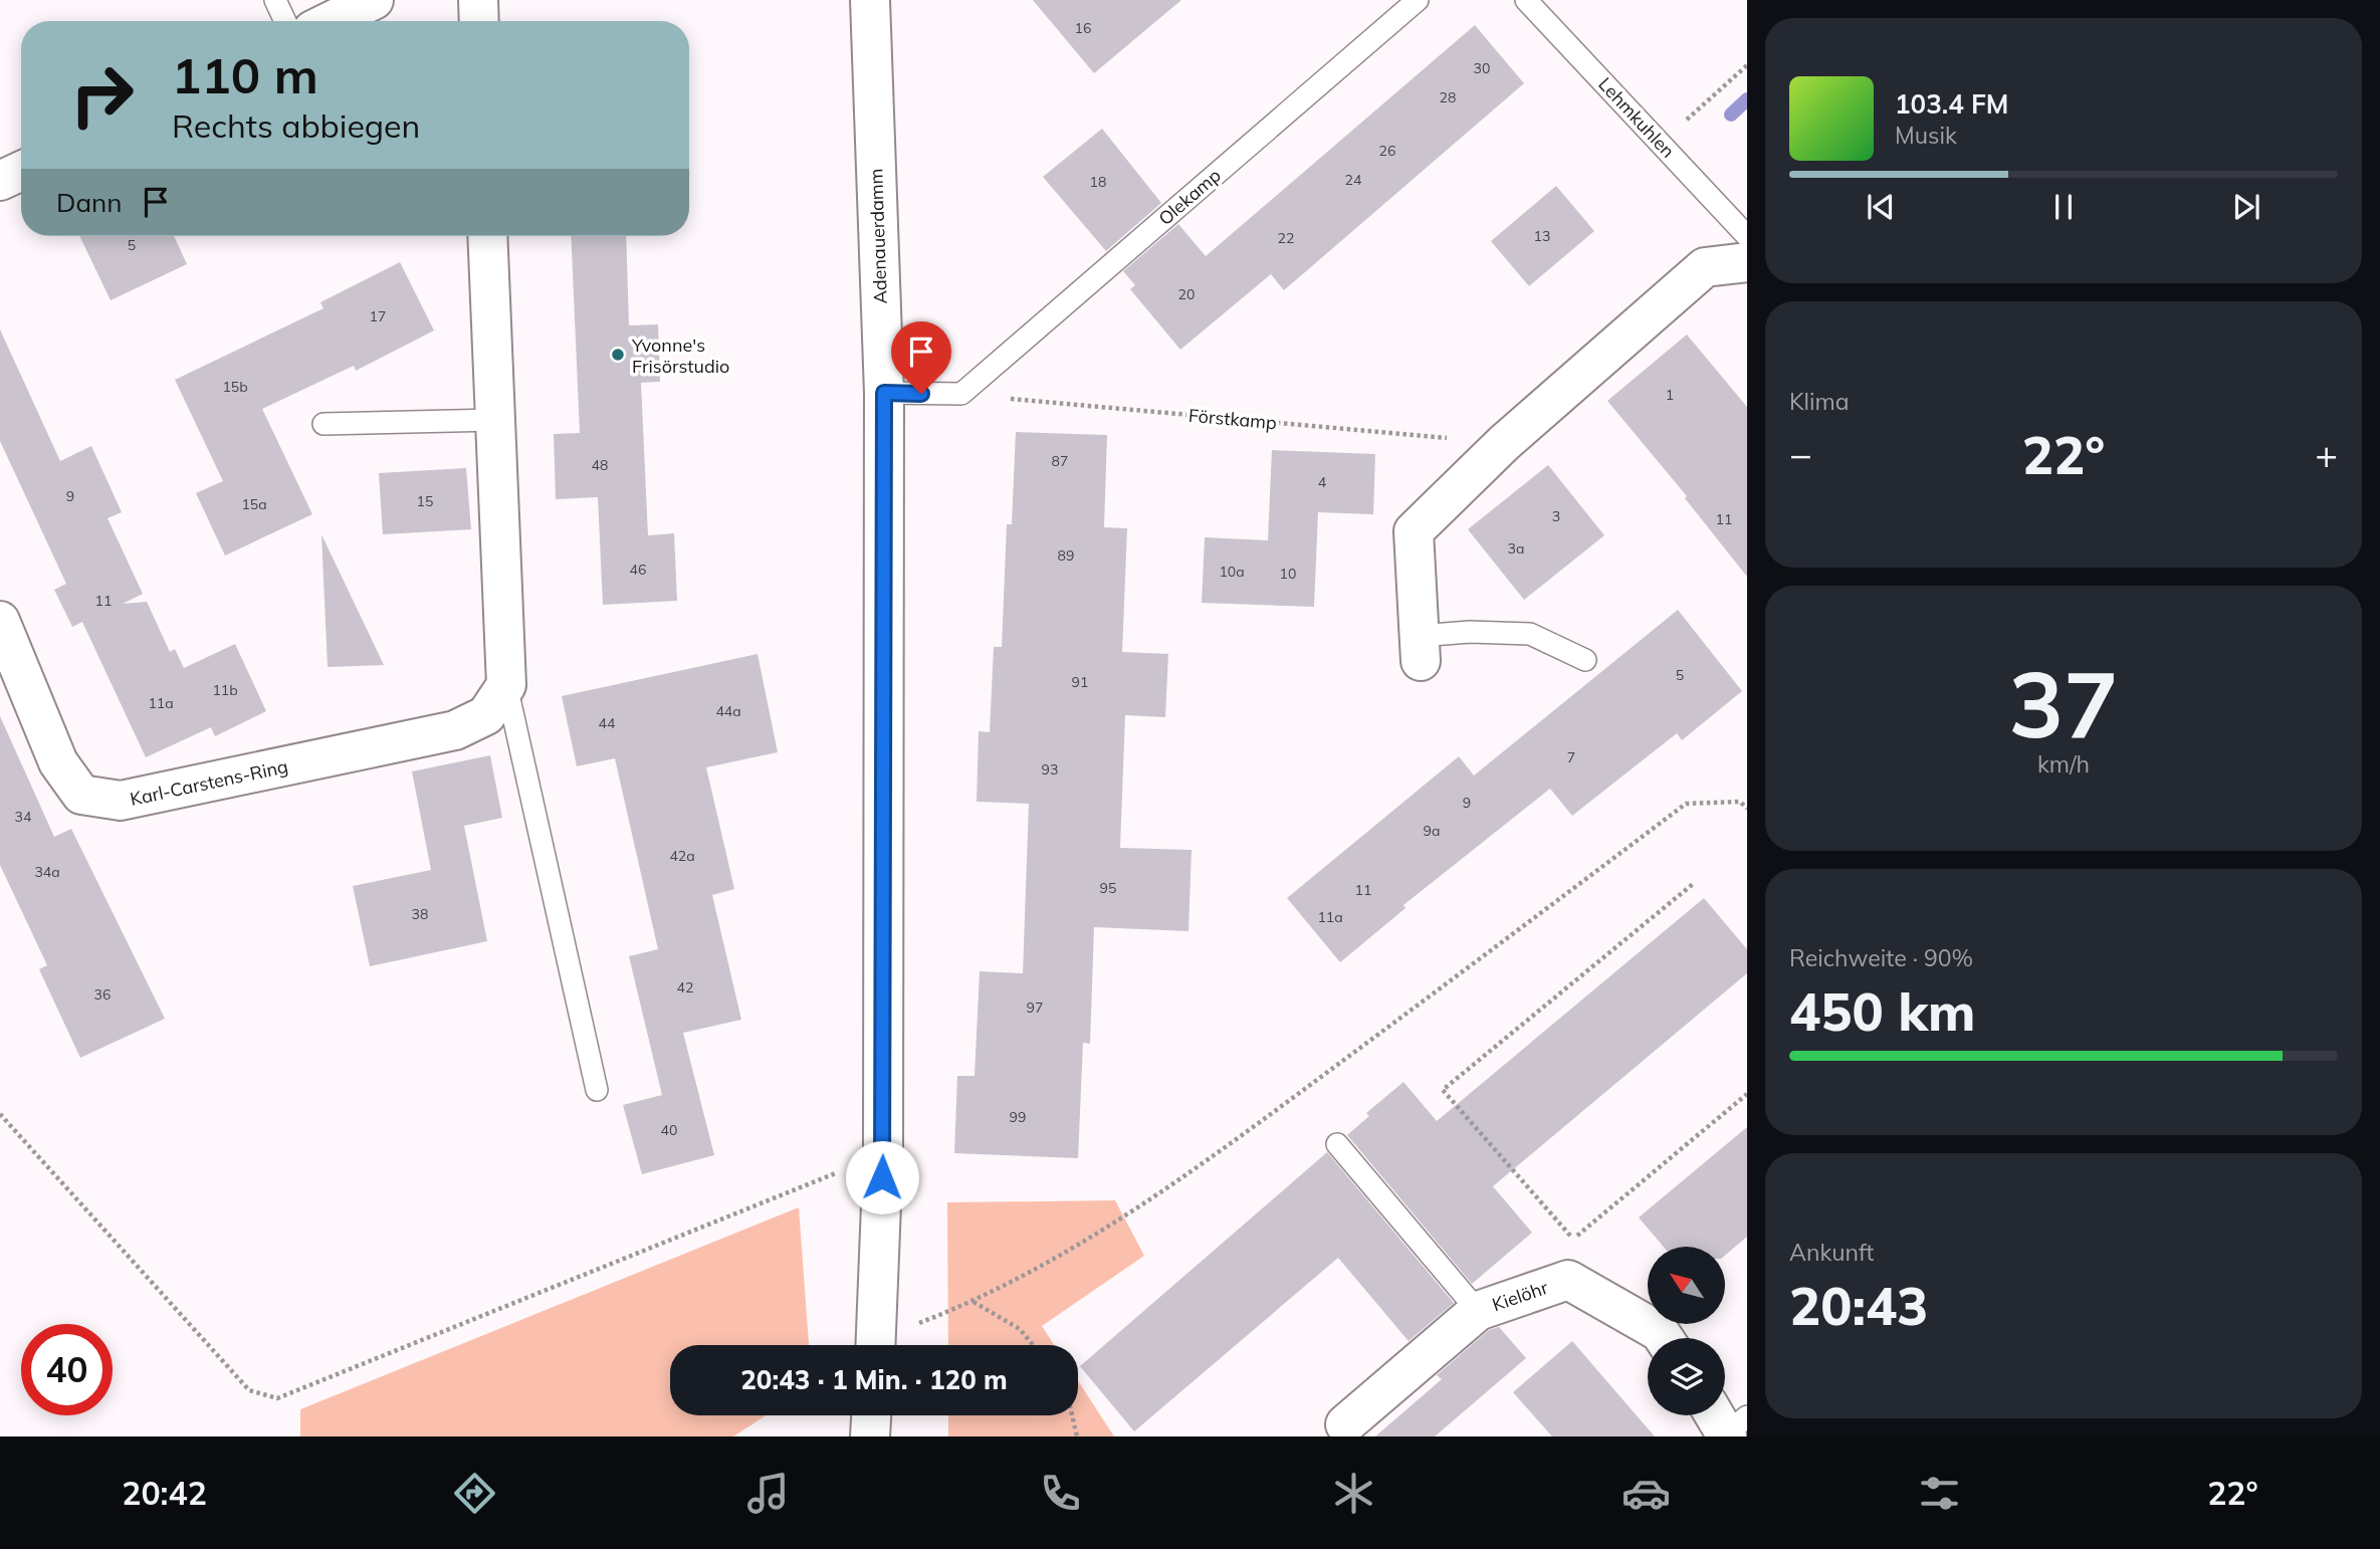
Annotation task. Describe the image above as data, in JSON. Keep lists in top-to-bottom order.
{
  "streets": {
    "street": ["Adenauerdamm", "Karl-Carstens-Ring", "Kielöhr"],
    "lane": ["Lehmkuhlen", "Olekamp"],
    "path": ["Förstkamp"]
  },
  "crossings": [
    ["Olekamp", "Förstkamp"]
  ],
  "places": ["Yvonne's Frisörstudio"],
  "house_numbers": [
    "16",
    "30",
    "28",
    "26",
    "24",
    "18",
    "13",
    "22",
    "5",
    "20",
    "17",
    "15b",
    "1",
    "87",
    "48",
    "4",
    "9",
    "15",
    "15a",
    "3",
    "11",
    "3a",
    "89",
    "46",
    "10a",
    "10",
    "11",
    "5",
    "91",
    "11b",
    "11a",
    "44a",
    "44",
    "7",
    "93",
    "9",
    "34",
    "9a",
    "42a",
    "34a",
    "95",
    "11",
    "38",
    "11a",
    "42",
    "36",
    "97",
    "99",
    "40"
  ],
  "north": "top left",
  "page": {
    "turn": ["110 m", "Rechts abbiegen"],
    "song": ["103.4 FM", "Musik"],
    "then": "Dann",
    "tile": [
      "Klima",
      ["37", "km/h"],
      ["Reichweite · 90%", "450 km"],
      ["Ankunft", "20:43"]
    ],
    "heat": ["−", "22°", "+"],
    "limit": "40",
    "trip": "20:43 · 1 Min. · 120 m",
    "tabs": ["20:42", "22°"]
  }
}
